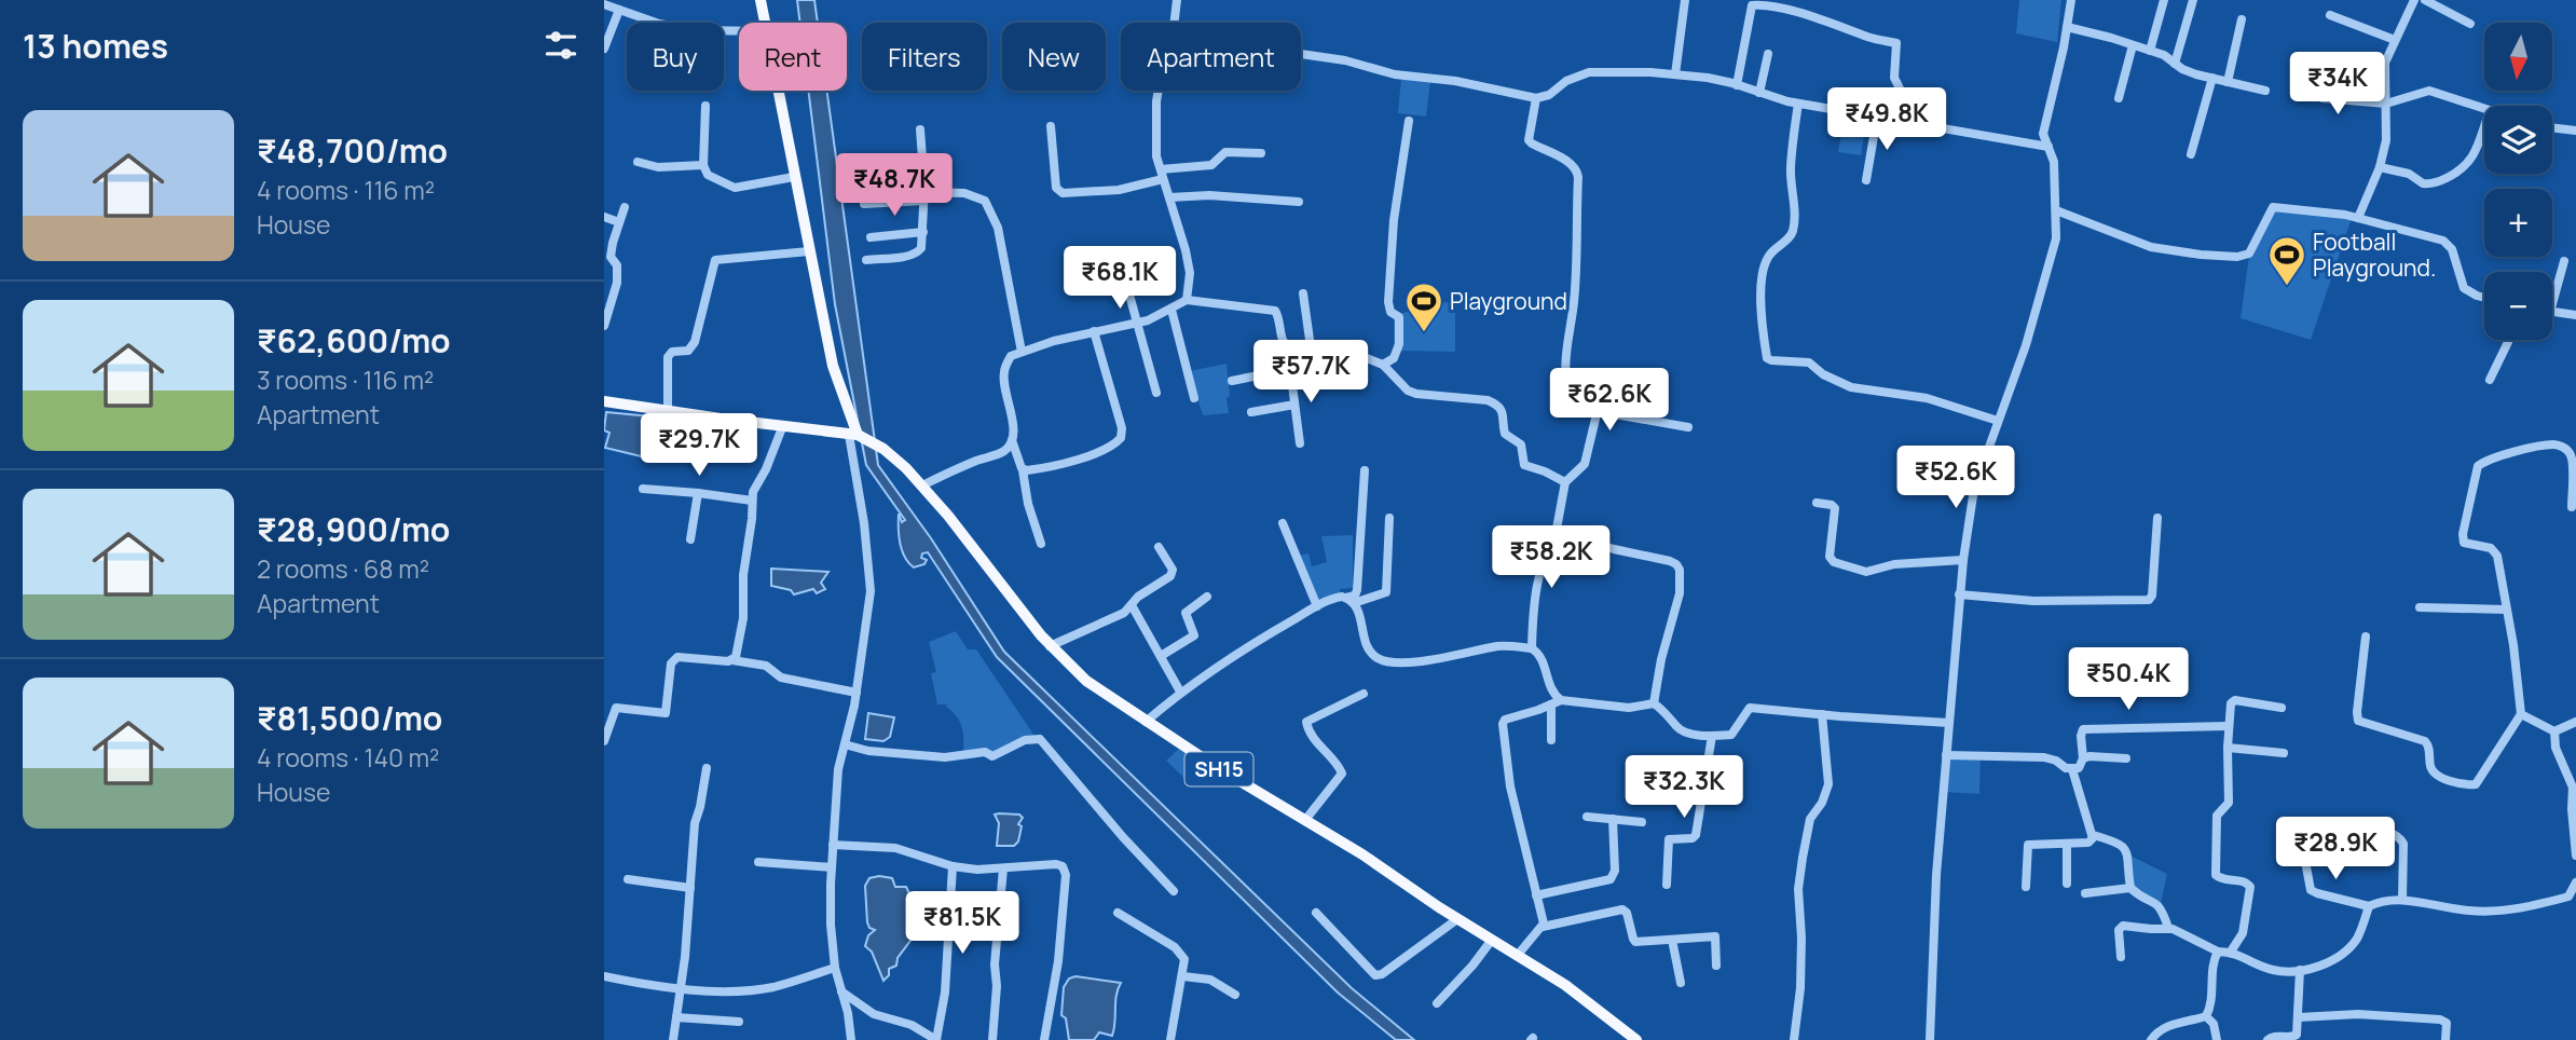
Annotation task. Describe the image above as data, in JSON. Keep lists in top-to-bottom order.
{
  "streets": {
    "main road": ["SH15"]
  },
  "places": {
    "sports": ["Football Playground.", "Playground"]
  },
  "north": "bottom",
  "page": {
    "heading": "13 homes",
    "map_buttons": ["+", "−"],
    "chip": [
      "Buy",
      "Rent",
      "Filters",
      "New",
      "Apartment"
    ],
    "price": [
      "₹34K",
      "₹49.8K",
      "₹48.7K",
      "₹68.1K",
      "₹57.7K",
      "₹62.6K",
      "₹29.7K",
      "₹52.6K",
      "₹58.2K",
      "₹50.4K",
      "₹32.3K",
      "₹28.9K",
      "₹81.5K"
    ],
    "list": [
      {
        "name": "₹48,700/mo",
        "note": "4 rooms · 116 m² · House"
      },
      {
        "name": "₹62,600/mo",
        "note": "3 rooms · 116 m² · Apartment"
      },
      {
        "name": "₹28,900/mo",
        "note": "2 rooms · 68 m² · Apartment"
      },
      {
        "name": "₹81,500/mo",
        "note": "4 rooms · 140 m² · House"
      }
    ]
  }
}
